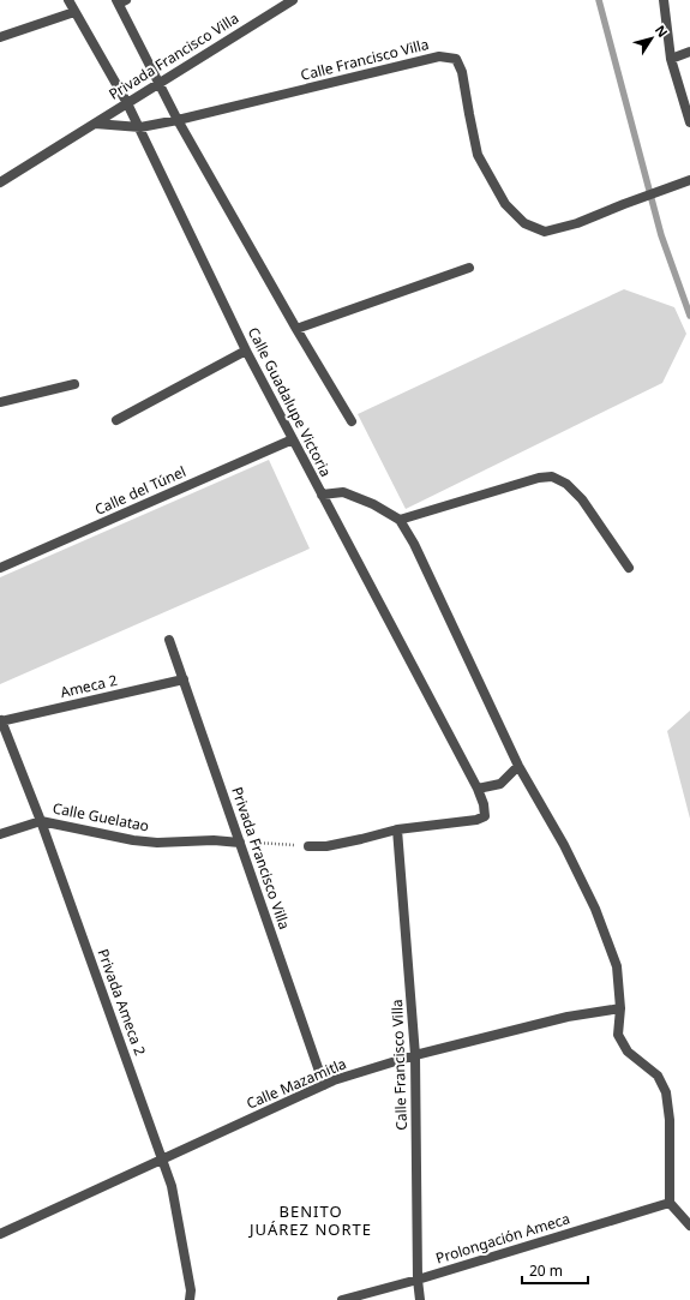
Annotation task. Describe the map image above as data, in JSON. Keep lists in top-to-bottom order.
{
  "streets": {
    "street": [
      "Privada Francisco Villa",
      "Calle Francisco Villa",
      "Calle Guadalupe Victoria",
      "Calle del Túnel",
      "Ameca 2",
      "Calle Guelatao",
      "Privada Ameca 2",
      "Calle Mazamitla",
      "Prolongación Ameca"
    ]
  },
  "crossings": [
    ["Privada Francisco Villa", "Calle Francisco Villa"],
    ["Privada Francisco Villa", "Calle Guadalupe Victoria"],
    ["Privada Francisco Villa", "Ameca 2"],
    ["Privada Francisco Villa", "Calle Guelatao"],
    ["Privada Francisco Villa", "Calle Mazamitla"],
    ["Calle Francisco Villa", "Calle Guadalupe Victoria"],
    ["Calle Francisco Villa", "Calle Mazamitla"],
    ["Calle Francisco Villa", "Prolongación Ameca"],
    ["Calle Guadalupe Victoria", "Calle del Túnel"],
    ["Ameca 2", "Privada Ameca 2"],
    ["Calle Guelatao", "Privada Ameca 2"],
    ["Privada Ameca 2", "Calle Mazamitla"]
  ],
  "districts": ["BENITO JUÁREZ NORTE"],
  "scale_bar": "20 m",
  "north": "top right"
}
